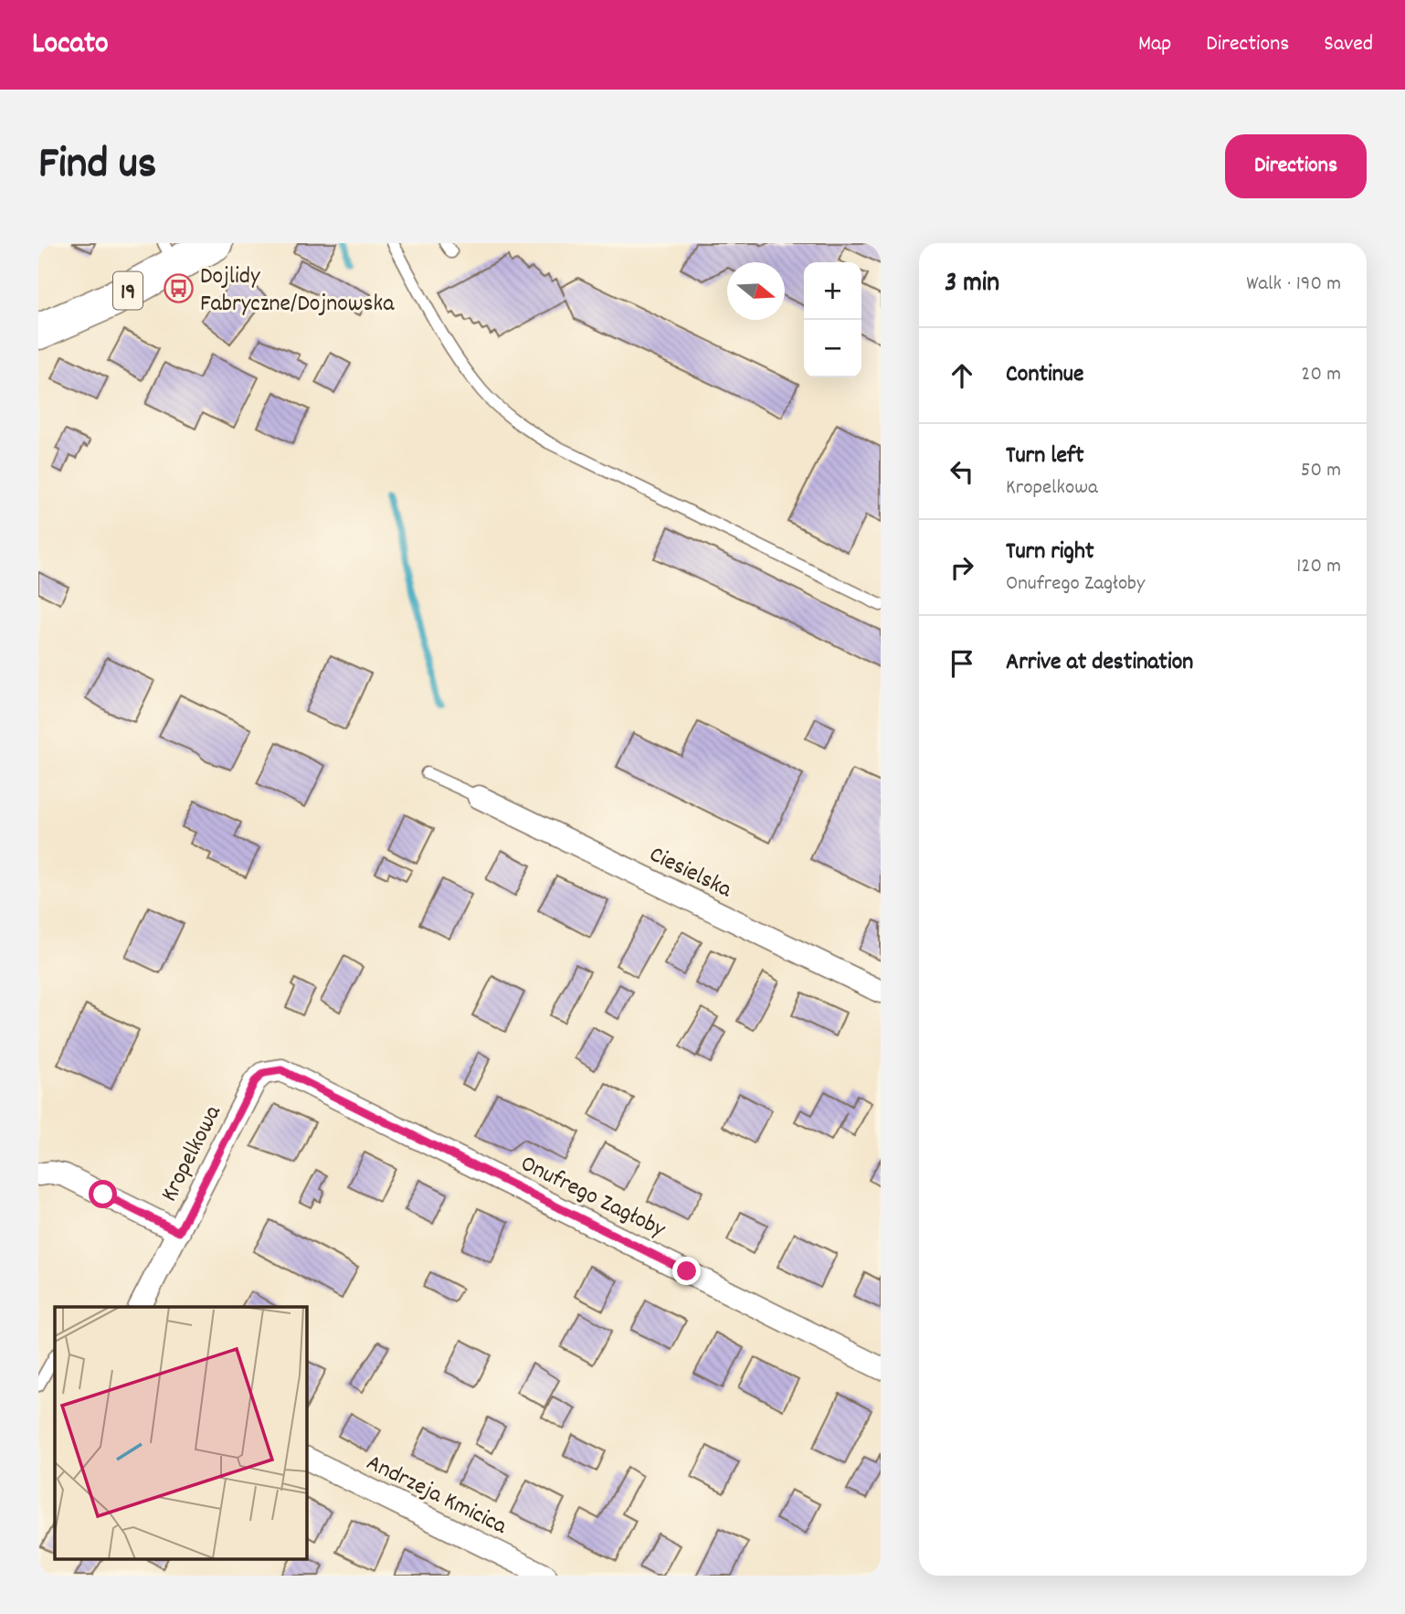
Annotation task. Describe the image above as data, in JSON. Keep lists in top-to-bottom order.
{
  "streets": {
    "highway": ["19"],
    "street": [
      "Ciesielska",
      "Kropelkowa",
      "Onufrego Zagłoby",
      "Andrzeja Kmicica"
    ]
  },
  "crossings": [
    ["Kropelkowa", "Onufrego Zagłoby"]
  ],
  "places": {
    "bus stop": ["Dojlidy Fabryczne/Dojnowska"]
  },
  "north": "right",
  "page": {
    "header": "Locato",
    "nav": ["Map", "Directions", "Saved"],
    "title": "Find us",
    "buttons": "Directions",
    "heading": ["3 min", "Walk · 190 m"],
    "map_buttons": ["+", "−"],
    "list": [
      ["Continue", "20 m"],
      ["Turn left", "Kropelkowa", "50 m"],
      ["Turn right", "Onufrego Zagłoby", "120 m"],
      "Arrive at destination"
    ]
  }
}
